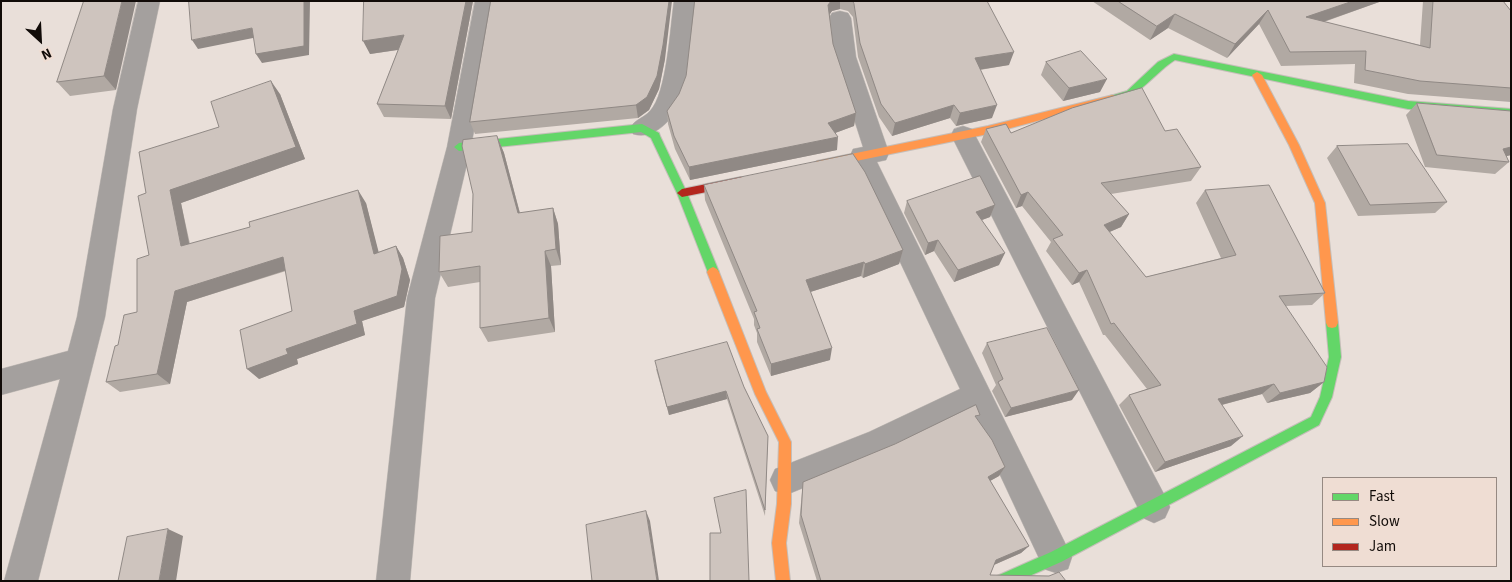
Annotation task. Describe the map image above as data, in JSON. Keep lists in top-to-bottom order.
{
  "legend": ["Fast", "Slow", "Jam"],
  "north": "bottom right"
}
